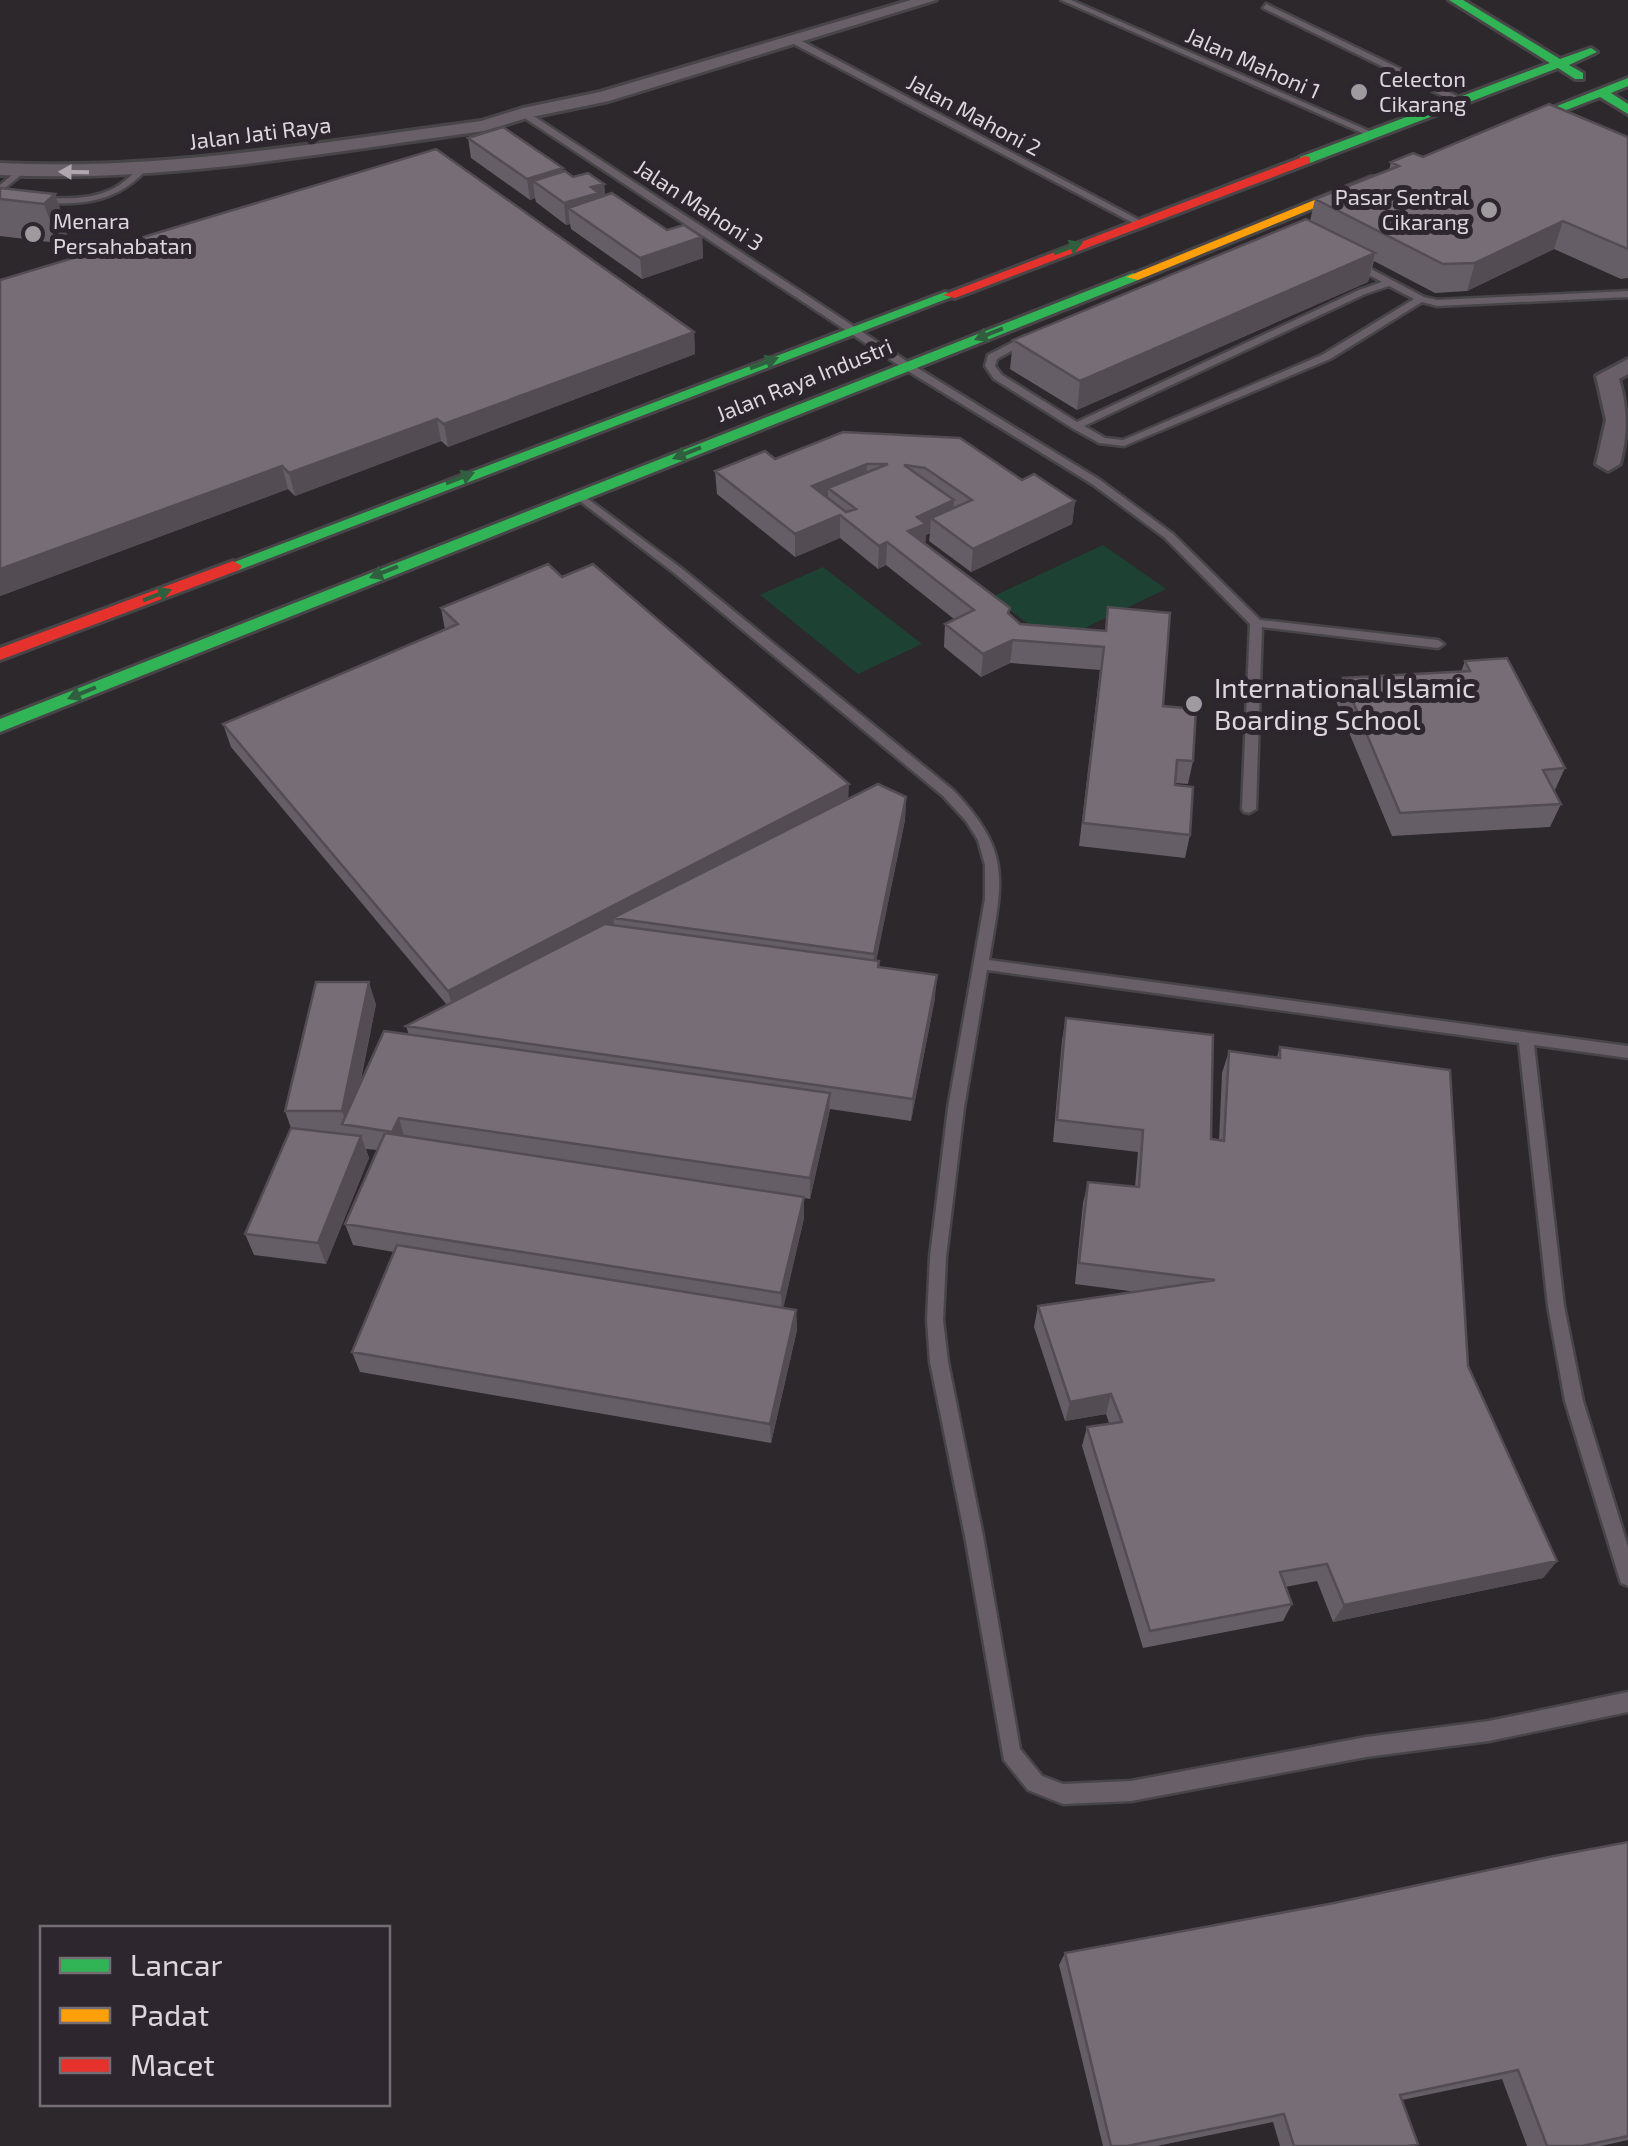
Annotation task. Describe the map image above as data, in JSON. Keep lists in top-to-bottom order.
{
  "streets": {
    "main road": ["Jalan Raya Industri"],
    "street": ["Jalan Jati Raya"],
    "lane": ["Jalan Mahoni 1", "Jalan Mahoni 2", "Jalan Mahoni 3"]
  },
  "crossings": [
    ["Jalan Mahoni 1", "Jalan Raya Industri"],
    ["Jalan Mahoni 2", "Jalan Jati Raya"],
    ["Jalan Mahoni 2", "Jalan Raya Industri"],
    ["Jalan Jati Raya", "Jalan Mahoni 3"],
    ["Jalan Mahoni 3", "Jalan Raya Industri"]
  ],
  "places": [
    "Celecton Cikarang",
    "Pasar Sentral Cikarang",
    "Menara Persahabatan",
    "International Islamic Boarding School"
  ],
  "legend": ["Lancar", "Padat", "Macet"]
}
